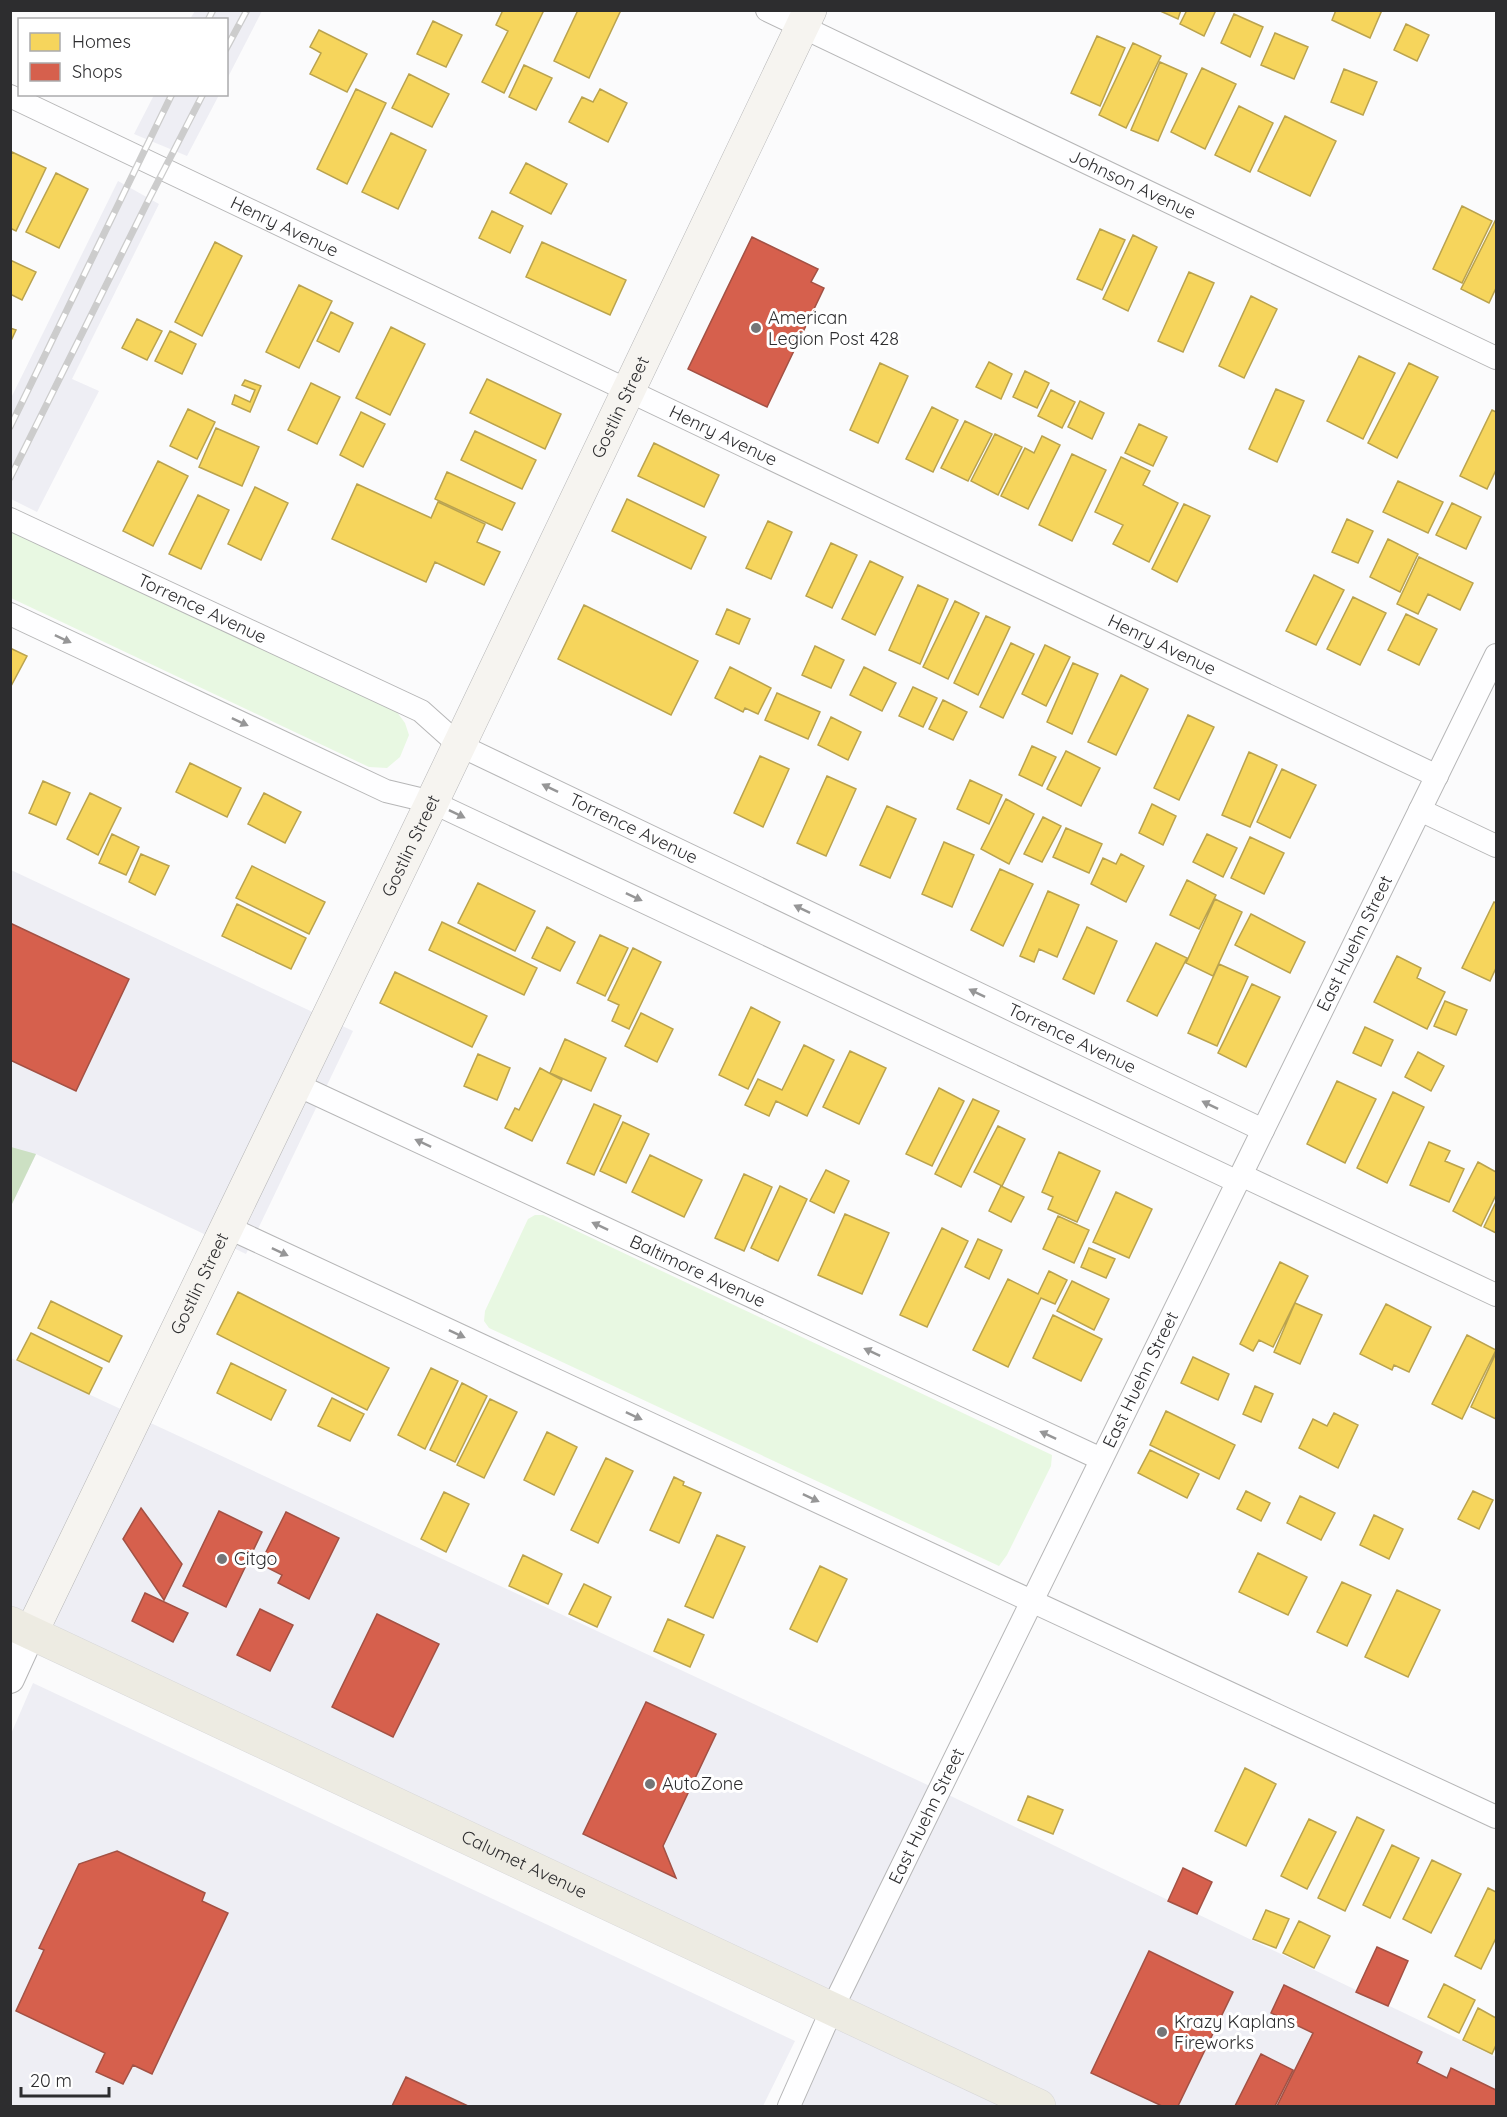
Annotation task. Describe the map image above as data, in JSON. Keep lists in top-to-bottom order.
{
  "streets": {
    "main road": ["Gostlin Street", "Calumet Avenue"],
    "street": [
      "Johnson Avenue",
      "Henry Avenue",
      "Torrence Avenue",
      "East Huehn Street",
      "Baltimore Avenue"
    ]
  },
  "crossings": [
    ["Johnson Avenue", "Gostlin Street"],
    ["Henry Avenue", "Gostlin Street"],
    ["Henry Avenue", "East Huehn Street"],
    ["Gostlin Street", "Torrence Avenue"],
    ["Gostlin Street", "Baltimore Avenue"],
    ["Gostlin Street", "Calumet Avenue"],
    ["Torrence Avenue", "East Huehn Street"],
    ["East Huehn Street", "Baltimore Avenue"],
    ["East Huehn Street", "Calumet Avenue"]
  ],
  "places": [
    "American Legion Post 428",
    "Citgo",
    "AutoZone",
    "Krazy Kaplans Fireworks"
  ],
  "legend": ["Homes", "Shops"],
  "scale_bar": "20 m"
}
